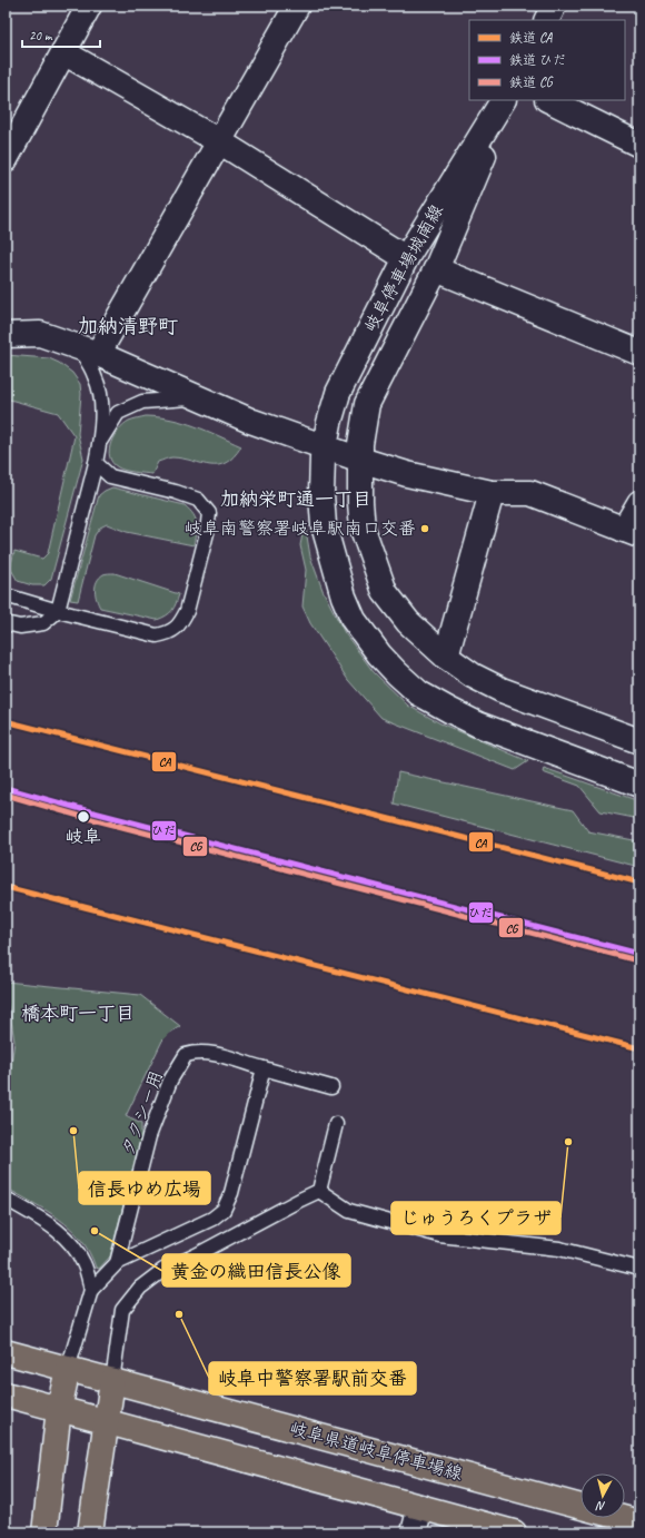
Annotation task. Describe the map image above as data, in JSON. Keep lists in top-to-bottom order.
{
  "streets": {
    "main road": ["岐阜県道岐阜停車場線"],
    "street": ["岐阜停車場城南線"],
    "lane": ["タクシー用"]
  },
  "districts": ["加納清野町", "加納栄町通一丁目", "橋本町一丁目"],
  "places": [
    "岐阜南警察署岐阜駅南口交番",
    "岐阜",
    "信長ゆめ広場",
    "じゅうろくプラザ",
    "黄金の織田信長公像",
    "岐阜中警察署駅前交番"
  ],
  "lines": ["rail line CA", "rail line ひだ", "rail line CG"],
  "legend": ["鉄道 CA", "鉄道 ひだ", "鉄道 CG"],
  "scale_bar": "20 m",
  "north": "bottom"
}
